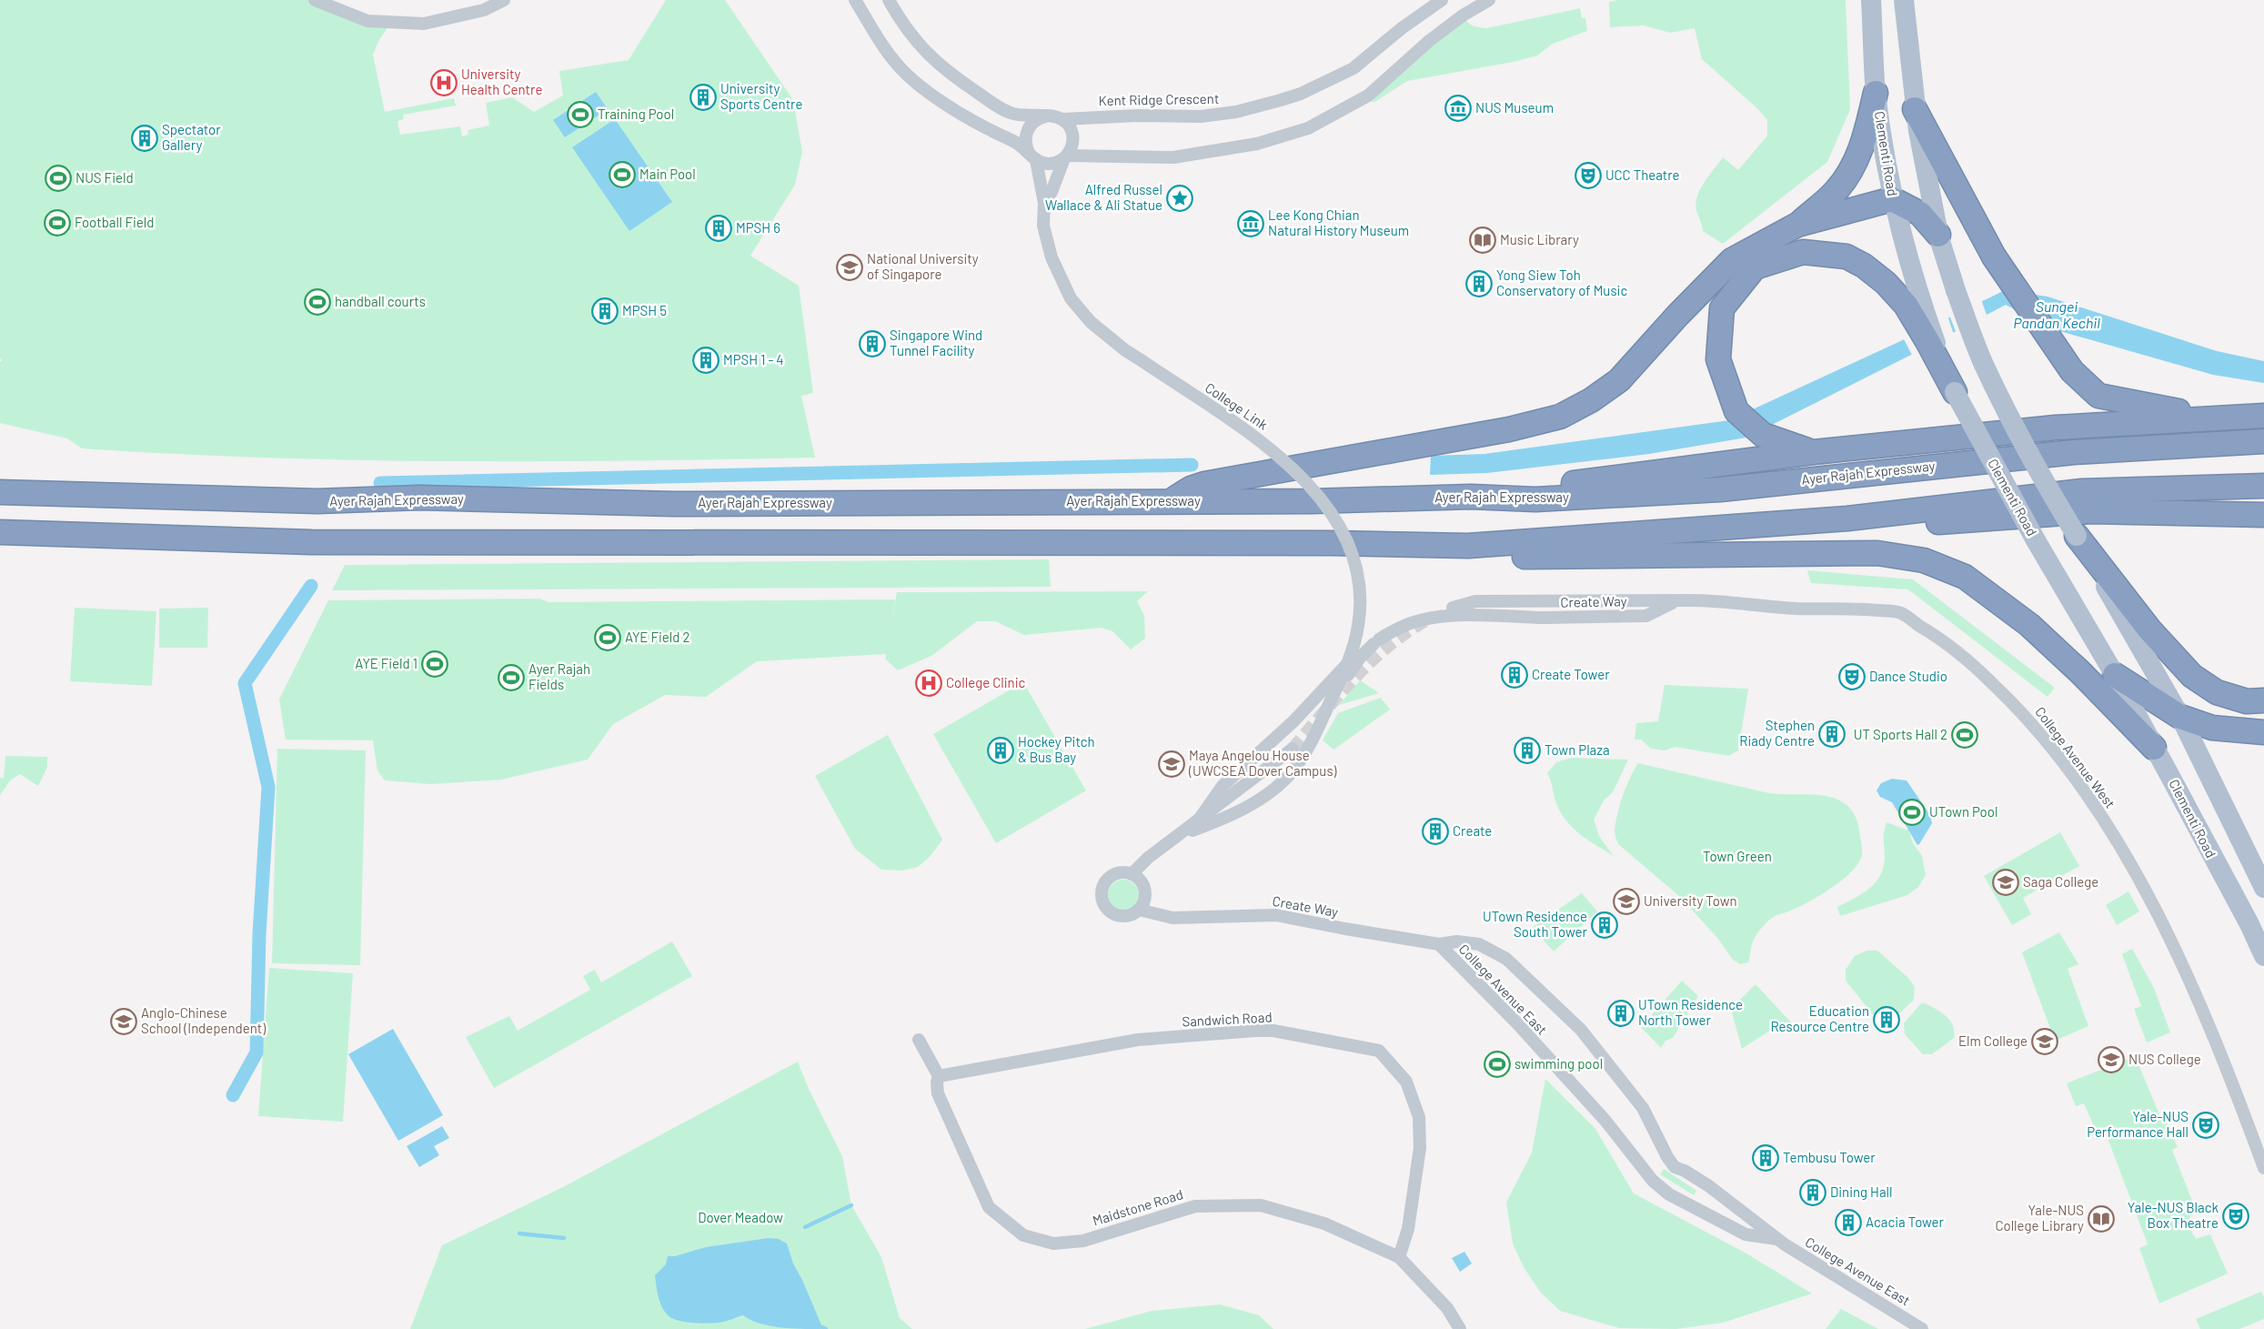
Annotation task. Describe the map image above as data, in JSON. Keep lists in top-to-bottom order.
{
  "streets": {
    "highway": ["Ayer Rajah Expressway"],
    "main road": ["Clementi Road"],
    "street": [
      "Kent Ridge Crescent",
      "College Link",
      "Create Way",
      "College Avenue West",
      "College Avenue East",
      "Sandwich Road",
      "Maidstone Road"
    ]
  },
  "crossings": [
    ["Kent Ridge Crescent", "College Link"],
    ["College Link", "Create Way"],
    ["Create Way", "College Avenue West"],
    ["Create Way", "College Avenue East"],
    ["Sandwich Road", "Maidstone Road"]
  ],
  "water": ["Sungei Pandan Kechil"],
  "parks": ["Town Green", "Dover Meadow"],
  "places": {
    "hospital": ["University Health Centre", "College Clinic"],
    "building": [
      "University Sports Centre",
      "Spectator Gallery",
      "MPSH 6",
      "Yong Siew Toh Conservatory of Music",
      "MPSH 5",
      "Singapore Wind Tunnel Facility",
      "MPSH 1 - 4",
      "Create Tower",
      "Stephen Riady Centre",
      "Hockey Pitch & Bus Bay",
      "Town Plaza",
      "Create",
      "UTown Residence South Tower",
      "UTown Residence North Tower",
      "Education Resource Centre",
      "Tembusu Tower",
      "Dining Hall",
      "Acacia Tower"
    ],
    "museum": ["NUS Museum", "Lee Kong Chian Natural History Museum"],
    "sports": [
      "Training Pool",
      "Main Pool",
      "NUS Field",
      "Football Field",
      "handball courts",
      "AYE Field 2",
      "AYE Field 1",
      "Ayer Rajah Fields",
      "UT Sports Hall 2",
      "UTown Pool",
      "swimming pool"
    ],
    "theatre": [
      "UCC Theatre",
      "Dance Studio",
      "Yale-NUS Performance Hall",
      "Yale-NUS Black Box Theatre"
    ],
    "place": ["Alfred Russel Wallace & Ali Statue"],
    "library": ["Music Library", "Yale-NUS College Library"],
    "school or university": [
      "National University of Singapore",
      "Maya Angelou House (UWCSEA Dover Campus)",
      "Saga College",
      "University Town",
      "Anglo-Chinese School (Independent)",
      "Elm College",
      "NUS College"
    ]
  }
}
